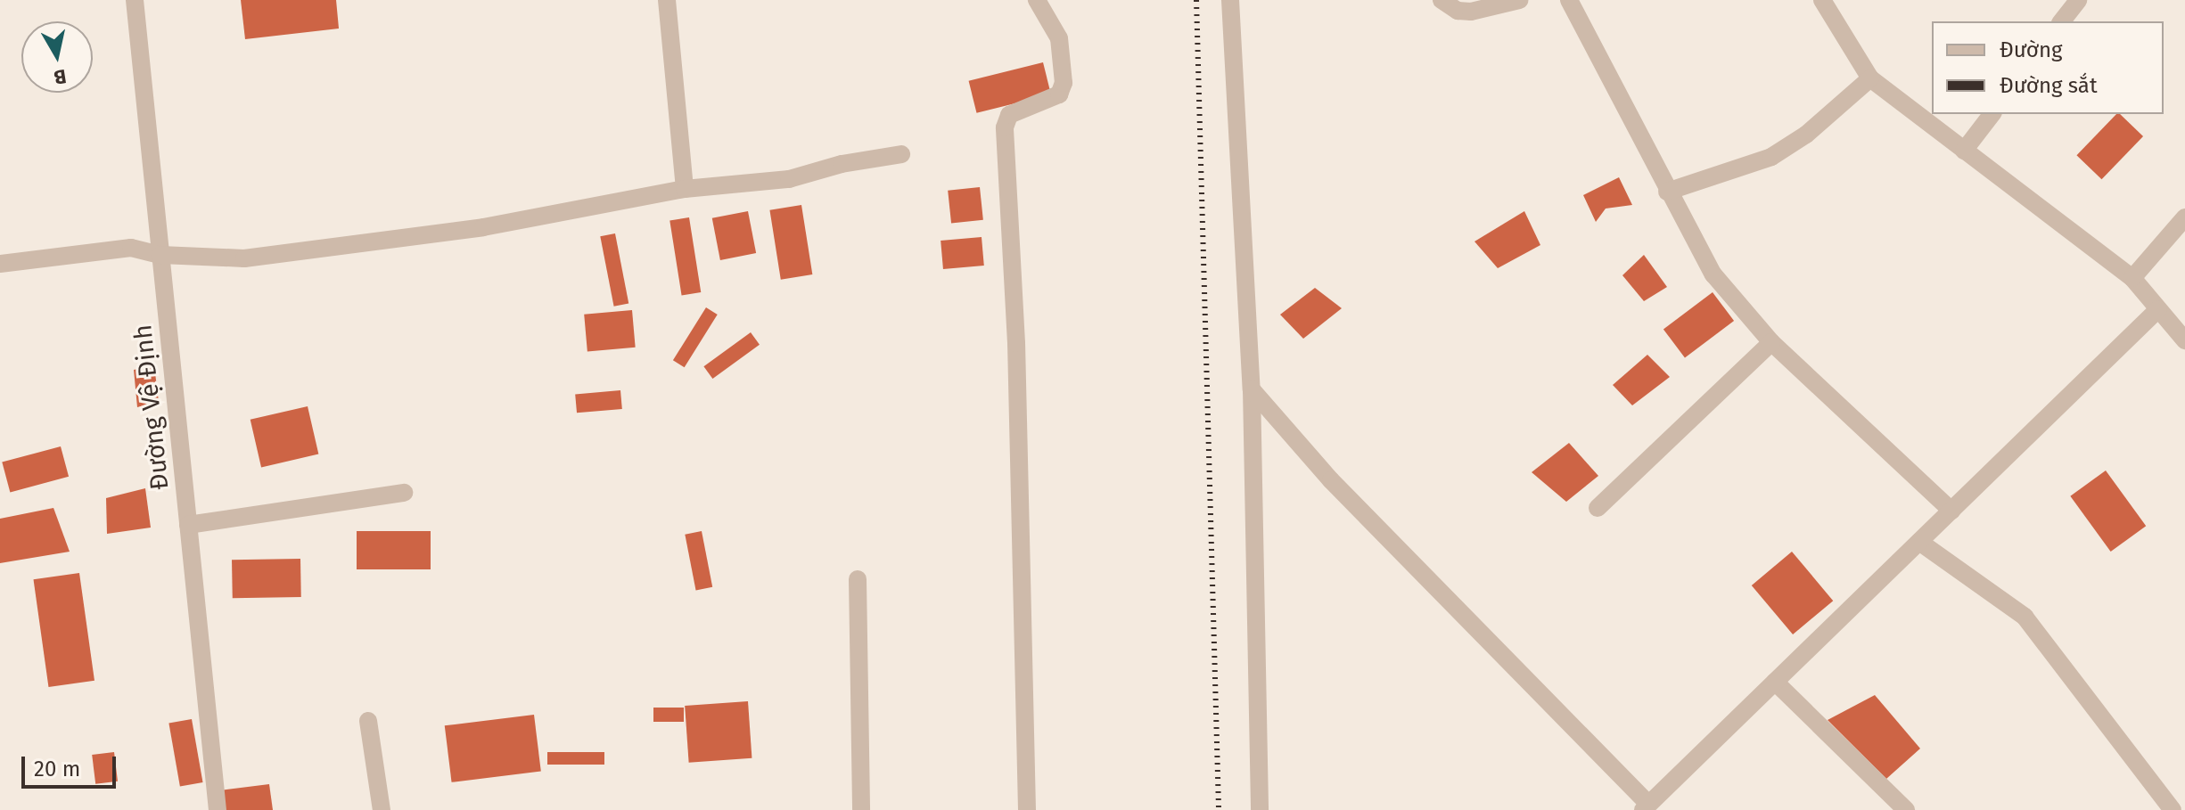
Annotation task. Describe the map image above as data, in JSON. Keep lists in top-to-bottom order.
{
  "streets": {
    "street": ["Đường Vệ Định"]
  },
  "legend": ["Đường", "Đường sắt"],
  "scale_bar": "20 m",
  "north": "bottom"
}
